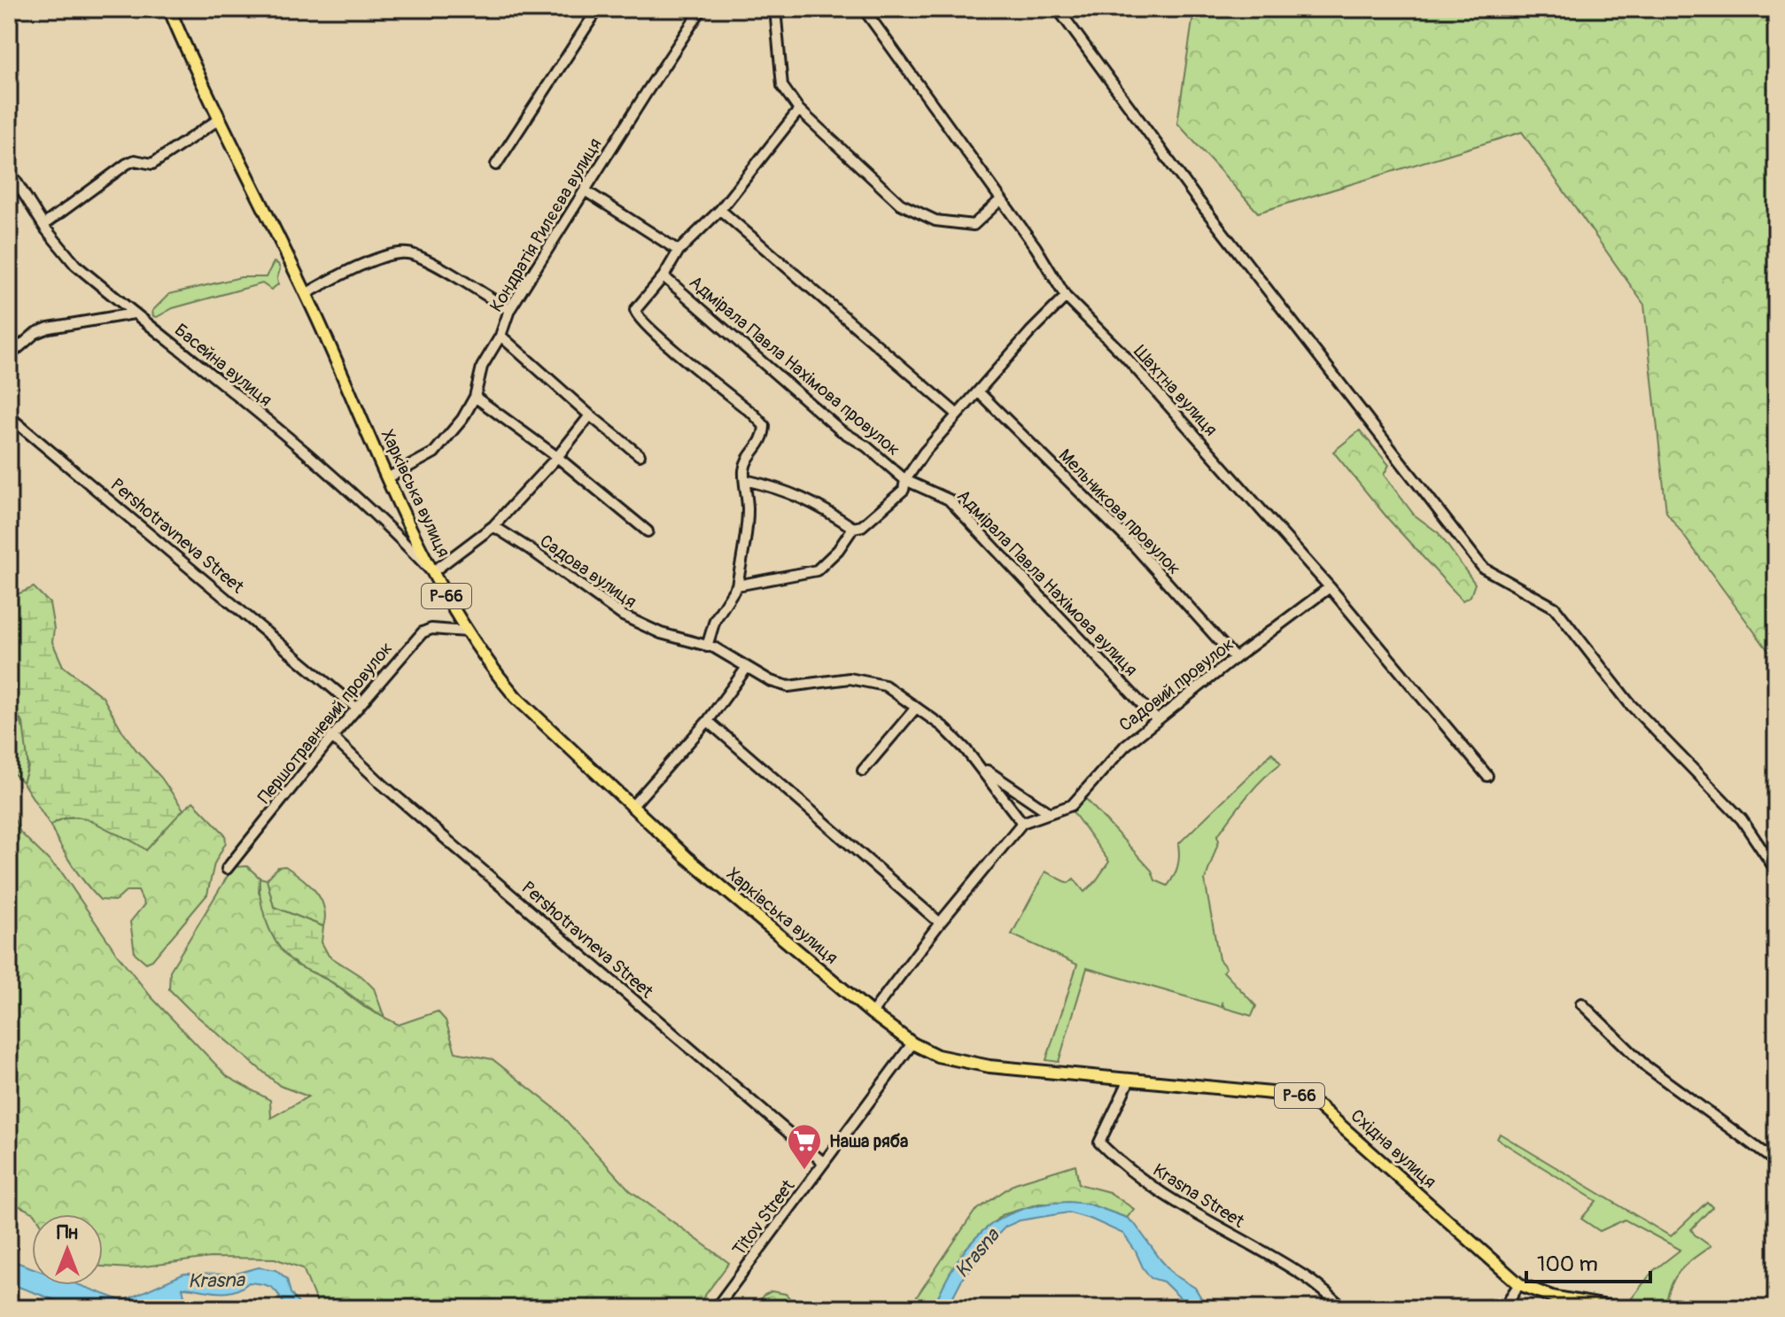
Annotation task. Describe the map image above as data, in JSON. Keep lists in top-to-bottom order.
{
  "streets": {
    "main road": ["Харківська вулиця", "Р-66", "Східна вулиця"],
    "street": [
      "Кондратія Рилєєва вулиця",
      "Басейна вулиця",
      "Адмірала Павла Нахімова провулок",
      "Шахтна вулиця",
      "Мельникова провулок",
      "Pershotravneva Street",
      "Садова вулиця",
      "Адмірала Павла Нахімова вулиця",
      "Садовий провулок",
      "Першотравневий провулок",
      "Krasna Street",
      "Titov Street"
    ]
  },
  "crossings": [
    ["Кондратія Рилєєва вулиця", "Харківська вулиця"],
    ["Басейна вулиця", "Харківська вулиця"],
    ["Адмірала Павла Нахімова провулок", "Адмірала Павла Нахімова вулиця"],
    ["Шахтна вулиця", "Садовий провулок"],
    ["Харківська вулиця", "Першотравневий провулок"],
    ["Харківська вулиця", "Східна вулиця"],
    ["Харківська вулиця", "Titov Street"],
    ["Мельникова провулок", "Садовий провулок"],
    ["Pershotravneva Street", "Першотравневий провулок"],
    ["Pershotravneva Street", "Titov Street"],
    ["Садова вулиця", "Садовий провулок"],
    ["Адмірала Павла Нахімова вулиця", "Садовий провулок"],
    ["Східна вулиця", "Krasna Street"],
    ["Східна вулиця", "Titov Street"]
  ],
  "water": ["Krasna"],
  "places": {
    "supermarket": ["Наша ряба"]
  },
  "scale_bar": "100 m",
  "north": "top"
}
